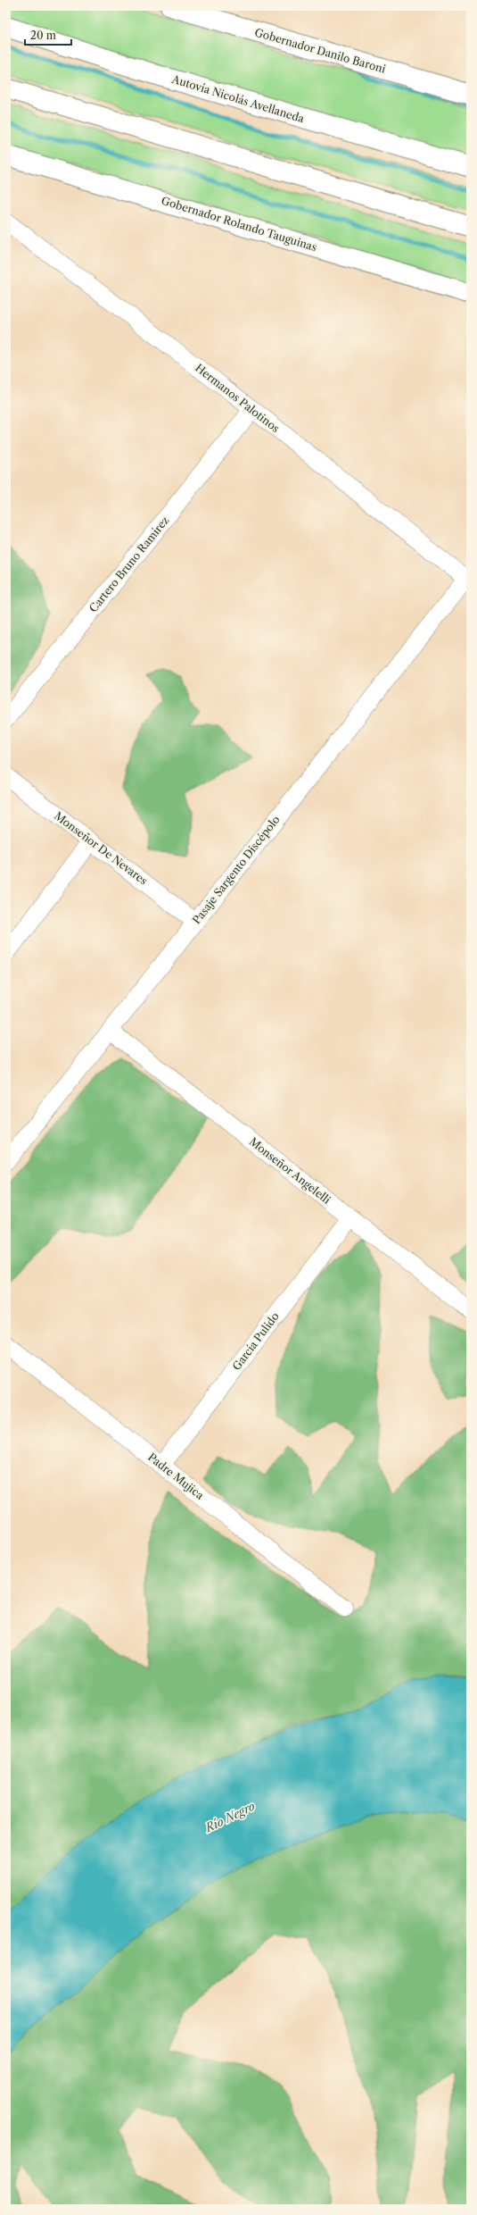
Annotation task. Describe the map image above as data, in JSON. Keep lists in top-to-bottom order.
{
  "streets": {
    "main road": ["Gobernador Danilo Baroni", "Autovía Nicolás Avellaneda", "Gobernador Rolando Tauguinas"],
    "street": [
      "Hermanos Palotinos",
      "Cartero Bruno Ramírez",
      "Monseñor De Nevares",
      "Pasaje Sargento Discépolo",
      "Monseñor Angelelli",
      "García Pulido",
      "Padre Mujica"
    ]
  },
  "crossings": [
    ["Hermanos Palotinos", "Cartero Bruno Ramírez"],
    ["Hermanos Palotinos", "Pasaje Sargento Discépolo"],
    ["Monseñor De Nevares", "Pasaje Sargento Discépolo"],
    ["Pasaje Sargento Discépolo", "Monseñor Angelelli"],
    ["Monseñor Angelelli", "García Pulido"],
    ["García Pulido", "Padre Mujica"]
  ],
  "water": ["Río Negro"],
  "scale_bar": "20 m"
}
